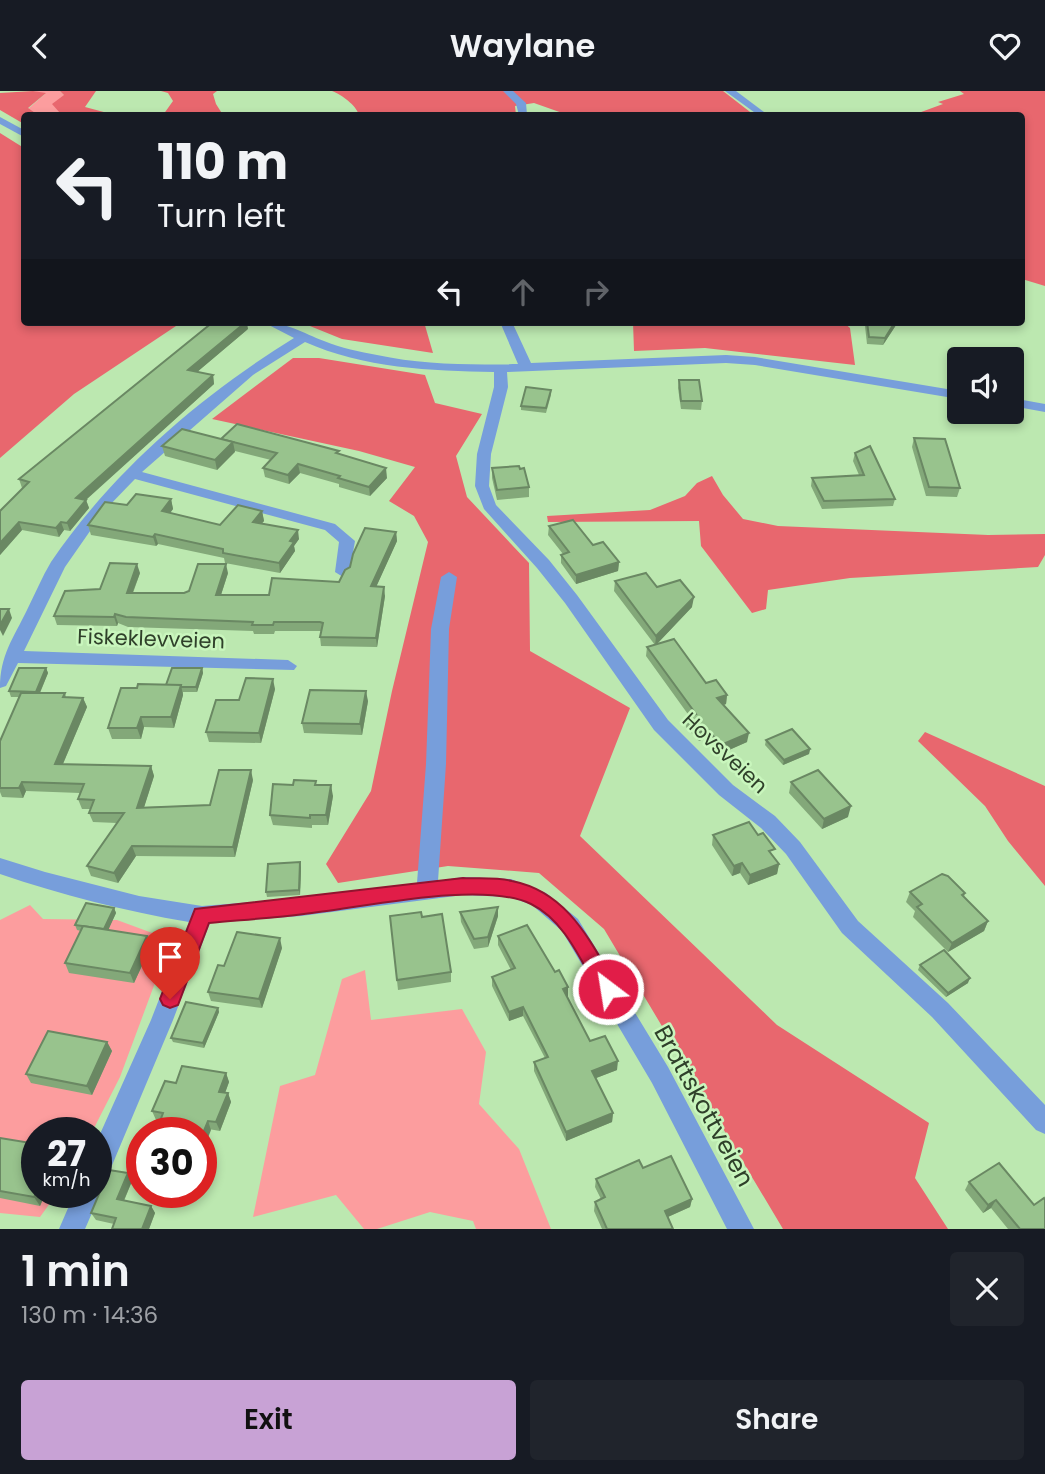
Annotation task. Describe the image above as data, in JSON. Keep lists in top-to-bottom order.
{
  "streets": {
    "street": ["Fiskeklevveien", "Hovsveien", "Brattskottveien"]
  },
  "page": {
    "header": "Waylane",
    "turn": ["110 m", "Turn left"],
    "speed": "27 km/h",
    "limit": "30",
    "heading": ["1 min", "130 m · 14:36"],
    "buttons": ["Exit", "Share"]
  }
}
